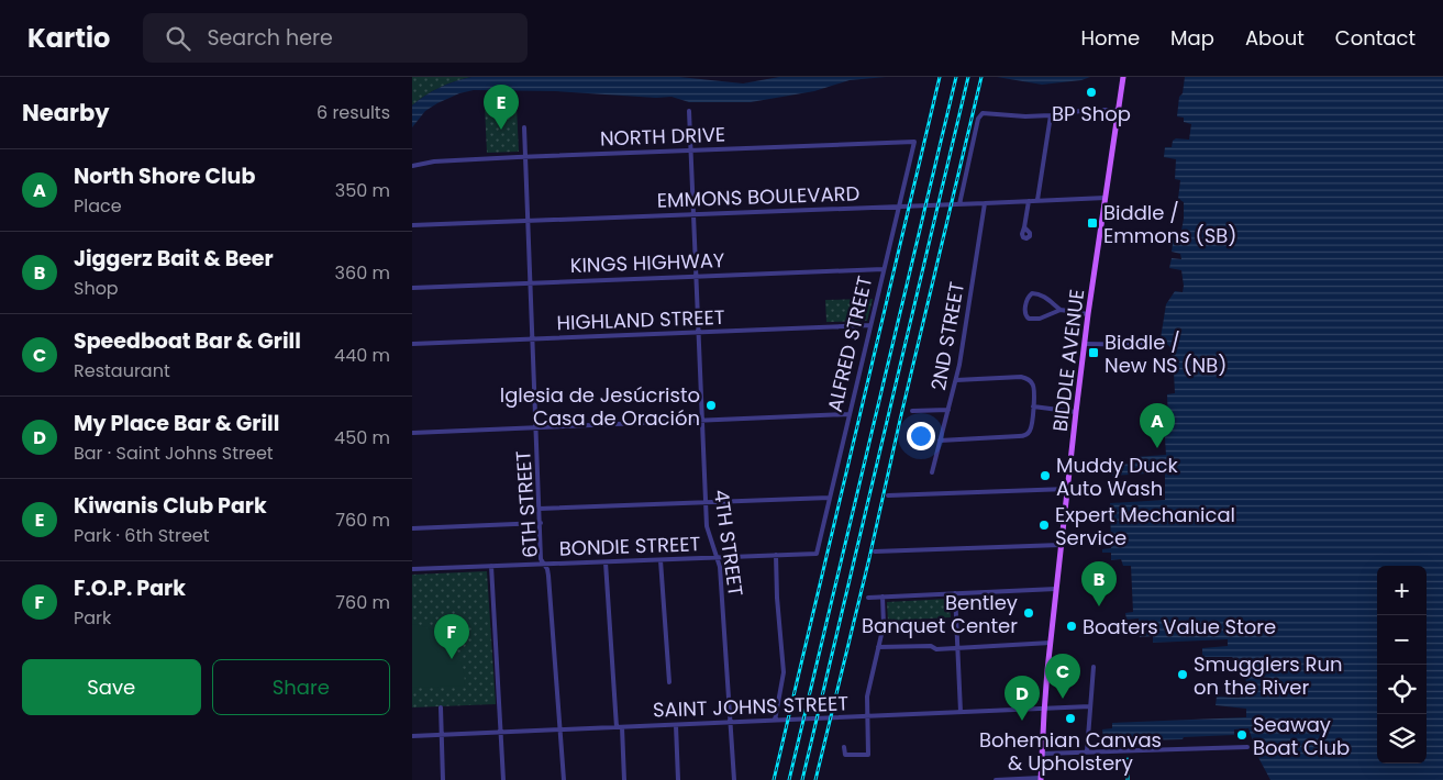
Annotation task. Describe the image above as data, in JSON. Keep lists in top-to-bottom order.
{
  "streets": {
    "main road": ["BIDDLE AVENUE"],
    "street": [
      "NORTH DRIVE",
      "EMMONS BOULEVARD",
      "KINGS HIGHWAY",
      "HIGHLAND STREET",
      "2ND STREET",
      "ALFRED STREET",
      "6TH STREET",
      "4TH STREET",
      "BONDIE STREET",
      "SAINT JOHNS STREET"
    ]
  },
  "crossings": [
    ["NORTH DRIVE", "ALFRED STREET"],
    ["NORTH DRIVE", "6TH STREET"],
    ["NORTH DRIVE", "4TH STREET"],
    ["EMMONS BOULEVARD", "2ND STREET"],
    ["EMMONS BOULEVARD", "ALFRED STREET"],
    ["EMMONS BOULEVARD", "BIDDLE AVENUE"],
    ["EMMONS BOULEVARD", "6TH STREET"],
    ["EMMONS BOULEVARD", "4TH STREET"],
    ["KINGS HIGHWAY", "ALFRED STREET"],
    ["KINGS HIGHWAY", "6TH STREET"],
    ["KINGS HIGHWAY", "4TH STREET"],
    ["HIGHLAND STREET", "ALFRED STREET"],
    ["HIGHLAND STREET", "6TH STREET"],
    ["HIGHLAND STREET", "4TH STREET"],
    ["ALFRED STREET", "BONDIE STREET"],
    ["BIDDLE AVENUE", "SAINT JOHNS STREET"],
    ["6TH STREET", "BONDIE STREET"],
    ["6TH STREET", "SAINT JOHNS STREET"],
    ["4TH STREET", "BONDIE STREET"],
    ["4TH STREET", "SAINT JOHNS STREET"]
  ],
  "places": {
    "other": [
      "BP Shop",
      "Iglesia de Jesúcristo Casa de Oración",
      "Muddy Duck Auto Wash",
      "Expert Mechanical Service",
      "Bentley Banquet Center",
      "Boaters Value Store",
      "Smugglers Run on the River",
      "Bohemian Canvas & Upholstery",
      "Seaway Boat Club"
    ],
    "transit": ["Biddle / Emmons (SB)", "Biddle / New NS (NB)"]
  },
  "page": {
    "header": "Kartio",
    "search": "Search here",
    "nav": [
      "Home",
      "Map",
      "About",
      "Contact"
    ],
    "heading": ["Nearby", "6 results"],
    "pins": [
      "E",
      "A",
      "B",
      "F",
      "C",
      "D"
    ],
    "list": [
      {
        "mark": "A",
        "name": "North Shore Club",
        "note": "Place",
        "value": "350 m"
      },
      {
        "mark": "B",
        "name": "Jiggerz Bait & Beer",
        "note": "Shop",
        "value": "360 m"
      },
      {
        "mark": "C",
        "name": "Speedboat Bar & Grill",
        "note": "Restaurant",
        "value": "440 m"
      },
      {
        "mark": "D",
        "name": "My Place Bar & Grill",
        "note": "Bar · Saint Johns Street",
        "value": "450 m"
      },
      {
        "mark": "E",
        "name": "Kiwanis Club Park",
        "note": "Park · 6th Street",
        "value": "760 m"
      },
      {
        "mark": "F",
        "name": "F.O.P. Park",
        "note": "Park",
        "value": "760 m"
      }
    ],
    "map_buttons": ["+", "−"],
    "buttons": ["Save", "Share"]
  }
}
